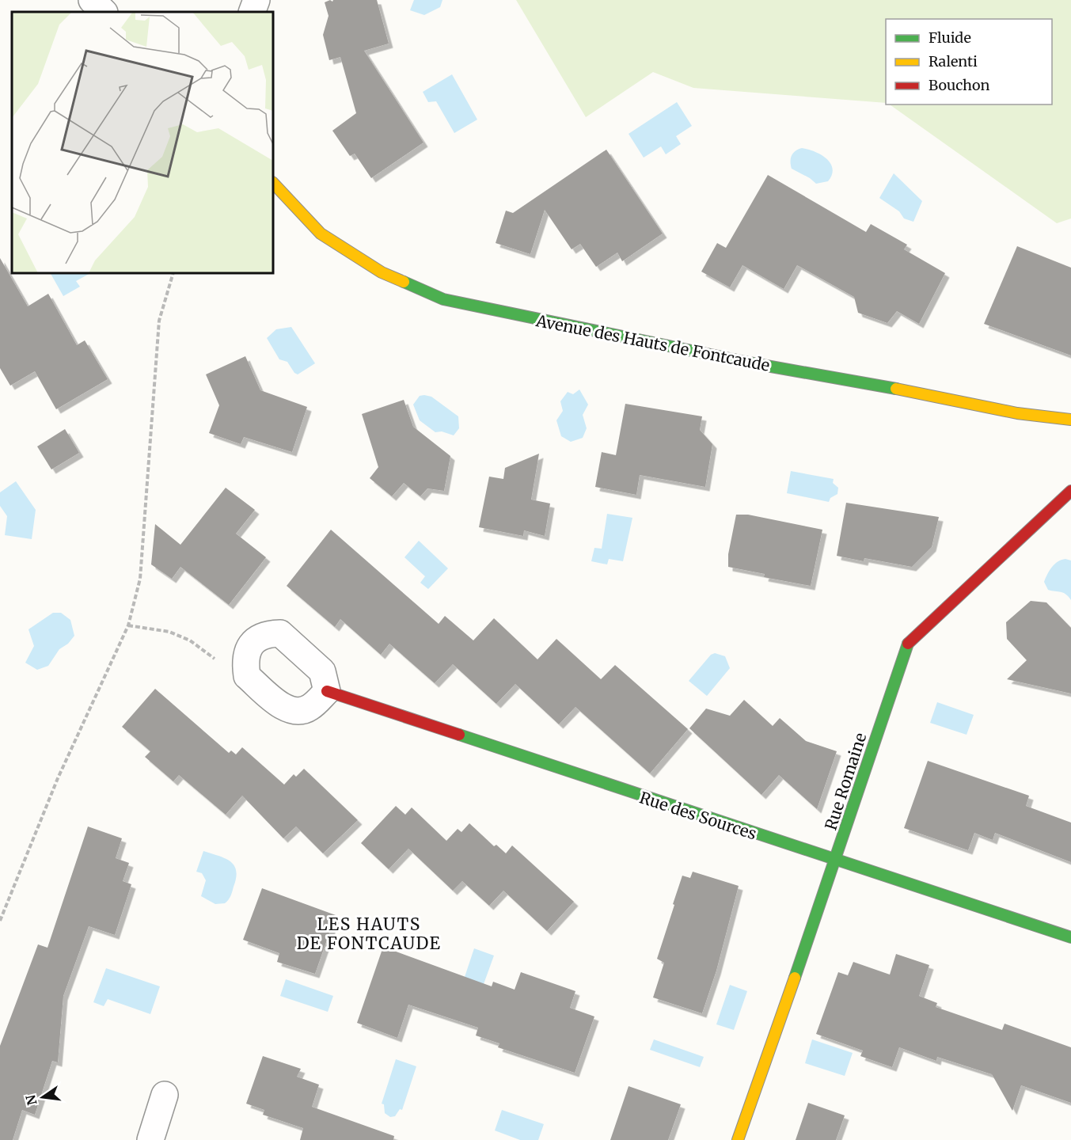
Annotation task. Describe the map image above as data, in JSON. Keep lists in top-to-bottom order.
{
  "streets": {
    "street": ["Avenue des Hauts de Fontcaude", "Rue Romaine", "Rue des Sources"]
  },
  "crossings": [
    ["Rue Romaine", "Rue des Sources"]
  ],
  "districts": ["LES HAUTS DE FONTCAUDE"],
  "legend": ["Fluide", "Ralenti", "Bouchon"],
  "north": "left"
}
